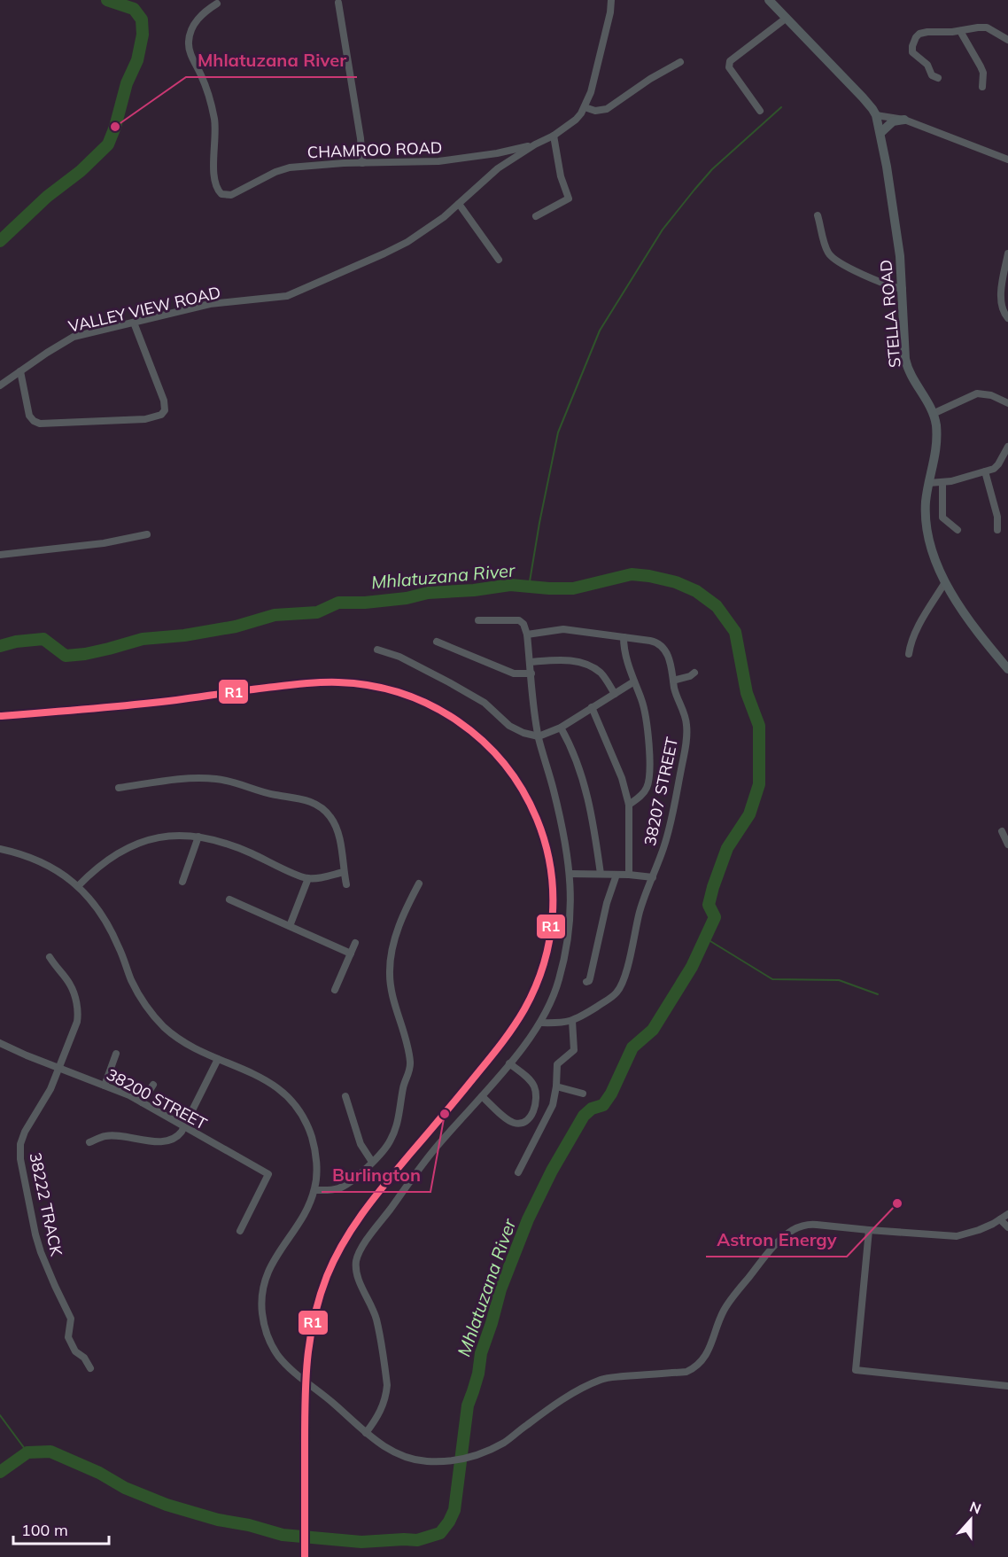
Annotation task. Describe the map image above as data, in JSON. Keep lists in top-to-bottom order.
{
  "streets": {
    "main road": ["STELLA ROAD"],
    "street": [
      "CHAMROO ROAD",
      "VALLEY VIEW ROAD",
      "38207 STREET",
      "38200 STREET",
      "38222 TRACK"
    ]
  },
  "crossings": [
    ["CHAMROO ROAD", "VALLEY VIEW ROAD"],
    ["38200 STREET", "38222 TRACK"]
  ],
  "water": ["Mhlatuzana River"],
  "places": ["Mhlatuzana River", "Burlington", "Astron Energy"],
  "lines": ["transit line R1"],
  "scale_bar": "100 m",
  "north": "top"
}
